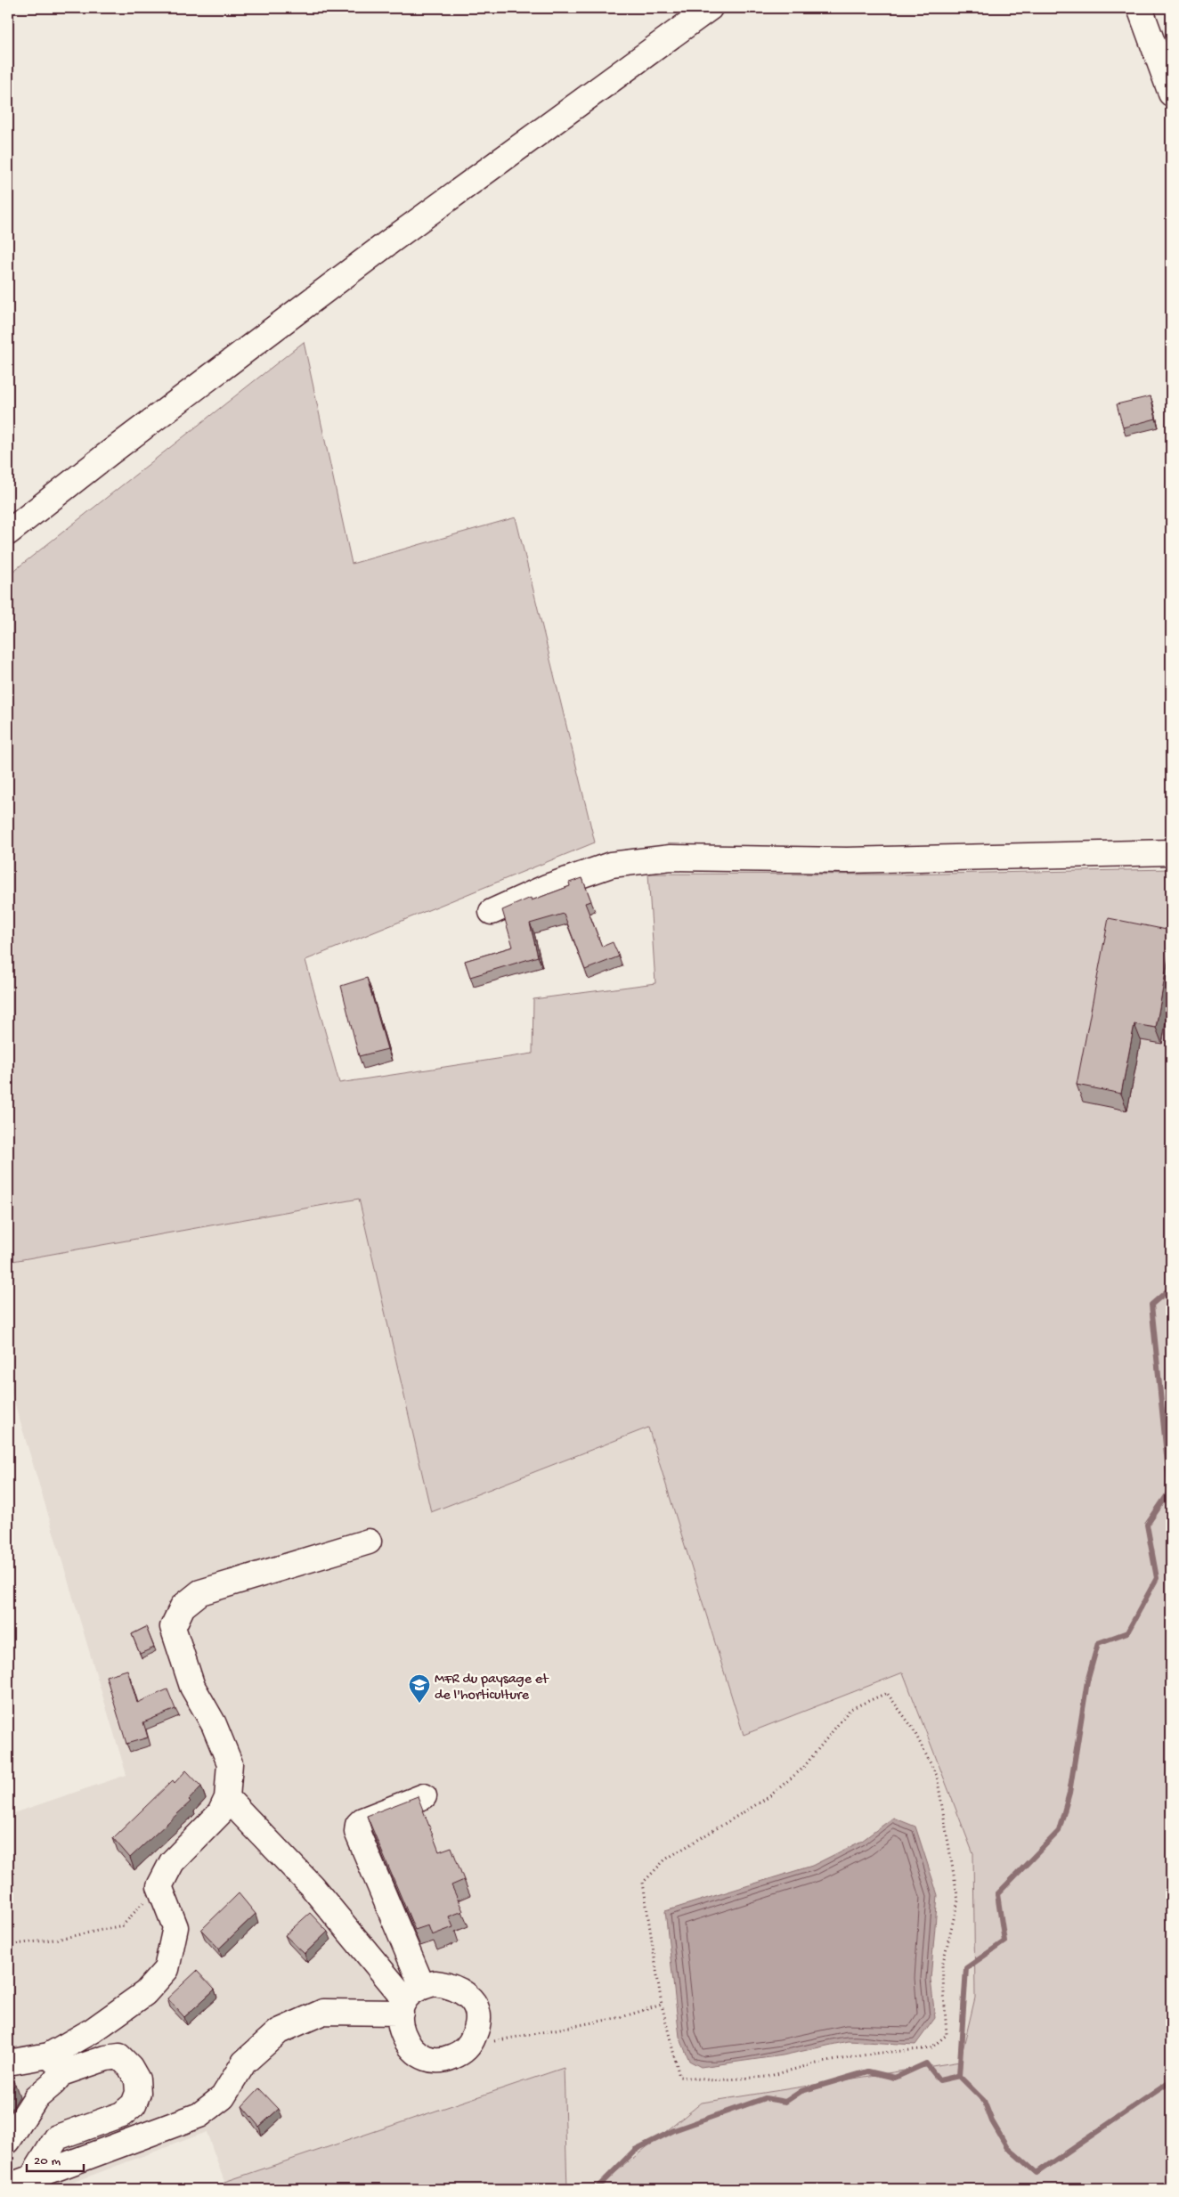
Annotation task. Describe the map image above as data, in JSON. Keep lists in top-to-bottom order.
{
  "places": {
    "school or university": ["MFR du paysage et de l'horticulture"]
  },
  "scale_bar": "20 m"
}
